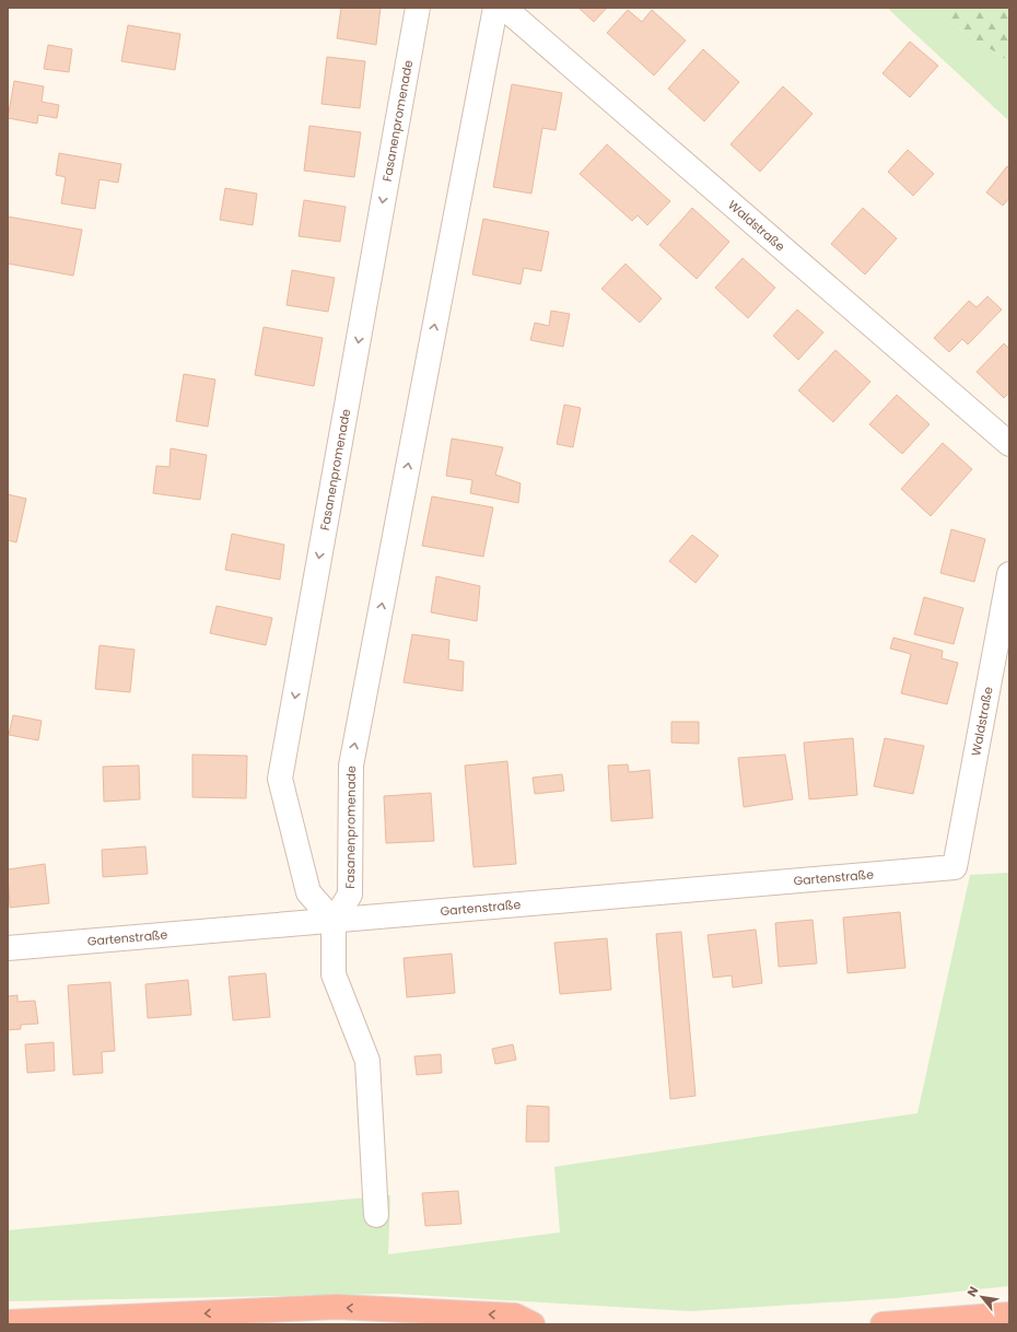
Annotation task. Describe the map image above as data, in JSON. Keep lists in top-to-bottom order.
{
  "streets": {
    "street": ["Fasanenpromenade", "Waldstraße", "Gartenstraße"]
  },
  "crossings": [
    ["Fasanenpromenade", "Gartenstraße"],
    ["Waldstraße", "Gartenstraße"]
  ],
  "north": "top left"
}
